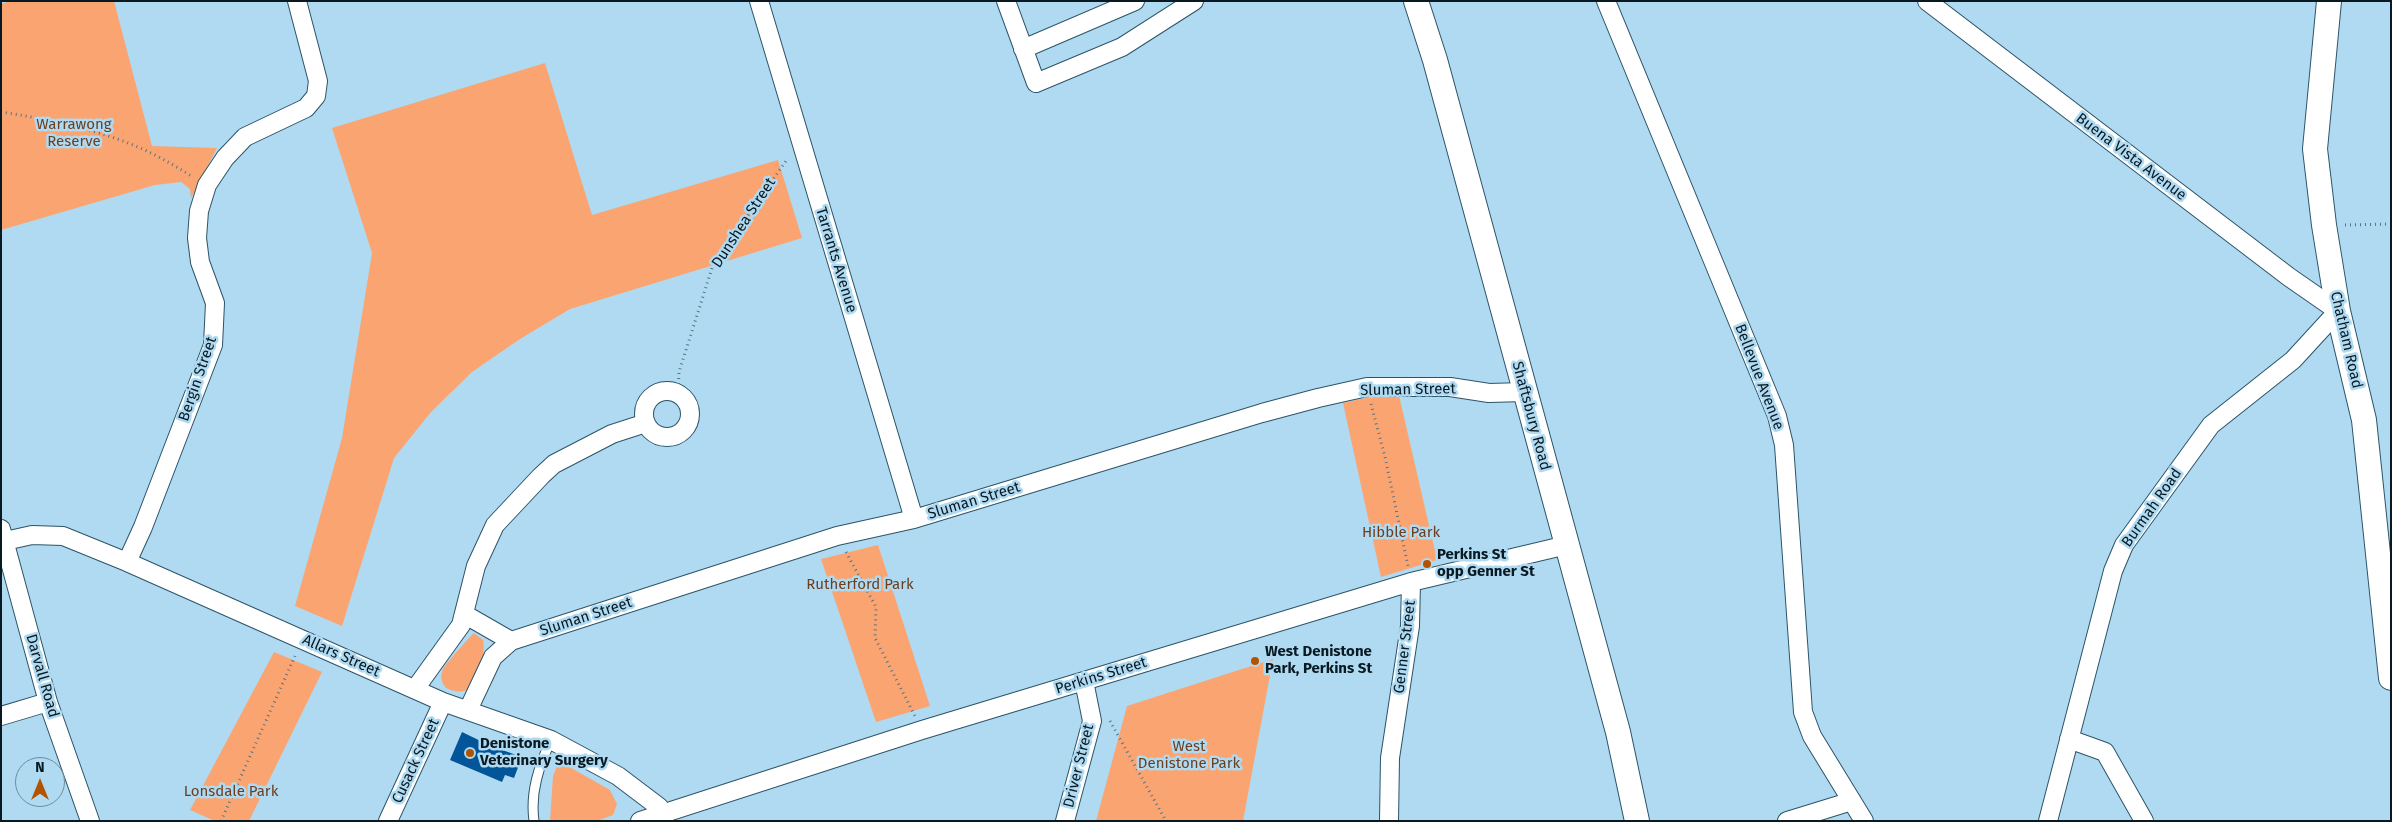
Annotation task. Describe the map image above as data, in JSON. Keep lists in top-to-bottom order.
{
  "streets": {
    "street": [
      "Buena Vista Avenue",
      "Tarrants Avenue",
      "Chatham Road",
      "Bellevue Avenue",
      "Bergin Street",
      "Sluman Street",
      "Shaftsbury Road",
      "Burmah Road",
      "Genner Street",
      "Allars Street",
      "Darvall Road",
      "Perkins Street",
      "Cusack Street",
      "Driver Street"
    ],
    "path": ["Dunshea Street"]
  },
  "crossings": [
    ["Buena Vista Avenue", "Chatham Road"],
    ["Buena Vista Avenue", "Burmah Road"],
    ["Dunshea Street", "Tarrants Avenue"],
    ["Tarrants Avenue", "Sluman Street"],
    ["Chatham Road", "Burmah Road"],
    ["Bergin Street", "Allars Street"],
    ["Sluman Street", "Shaftsbury Road"],
    ["Sluman Street", "Genner Street"],
    ["Sluman Street", "Allars Street"],
    ["Shaftsbury Road", "Perkins Street"],
    ["Genner Street", "Perkins Street"],
    ["Allars Street", "Darvall Road"],
    ["Allars Street", "Perkins Street"],
    ["Allars Street", "Cusack Street"],
    ["Perkins Street", "Driver Street"]
  ],
  "parks": [
    "Warrawong Reserve",
    "Hibble Park",
    "Rutherford Park",
    "West Denistone Park",
    "Lonsdale Park"
  ],
  "places": ["Perkins St opp Genner St", "West Denistone Park, Perkins St", "Denistone Veterinary Surgery"],
  "north": "top"
}
